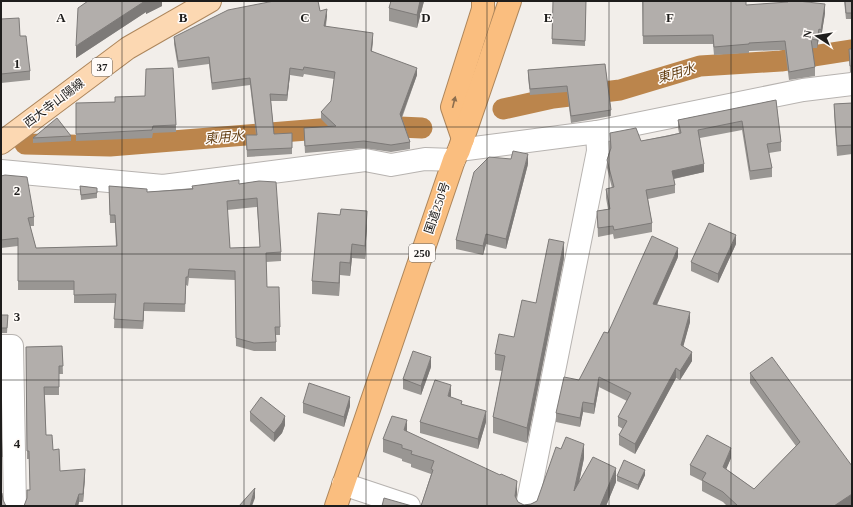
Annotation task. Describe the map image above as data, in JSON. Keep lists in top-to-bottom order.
{
  "streets": {
    "highway": ["国道250号", "250"],
    "main road": ["37", "西大寺山陽線"]
  },
  "water": ["東用水"],
  "north": "left",
  "grid": {
    "columns": [
      "A",
      "B",
      "C",
      "D",
      "E",
      "F"
    ],
    "rows": [
      "1",
      "2",
      "3",
      "4"
    ]
  }
}
